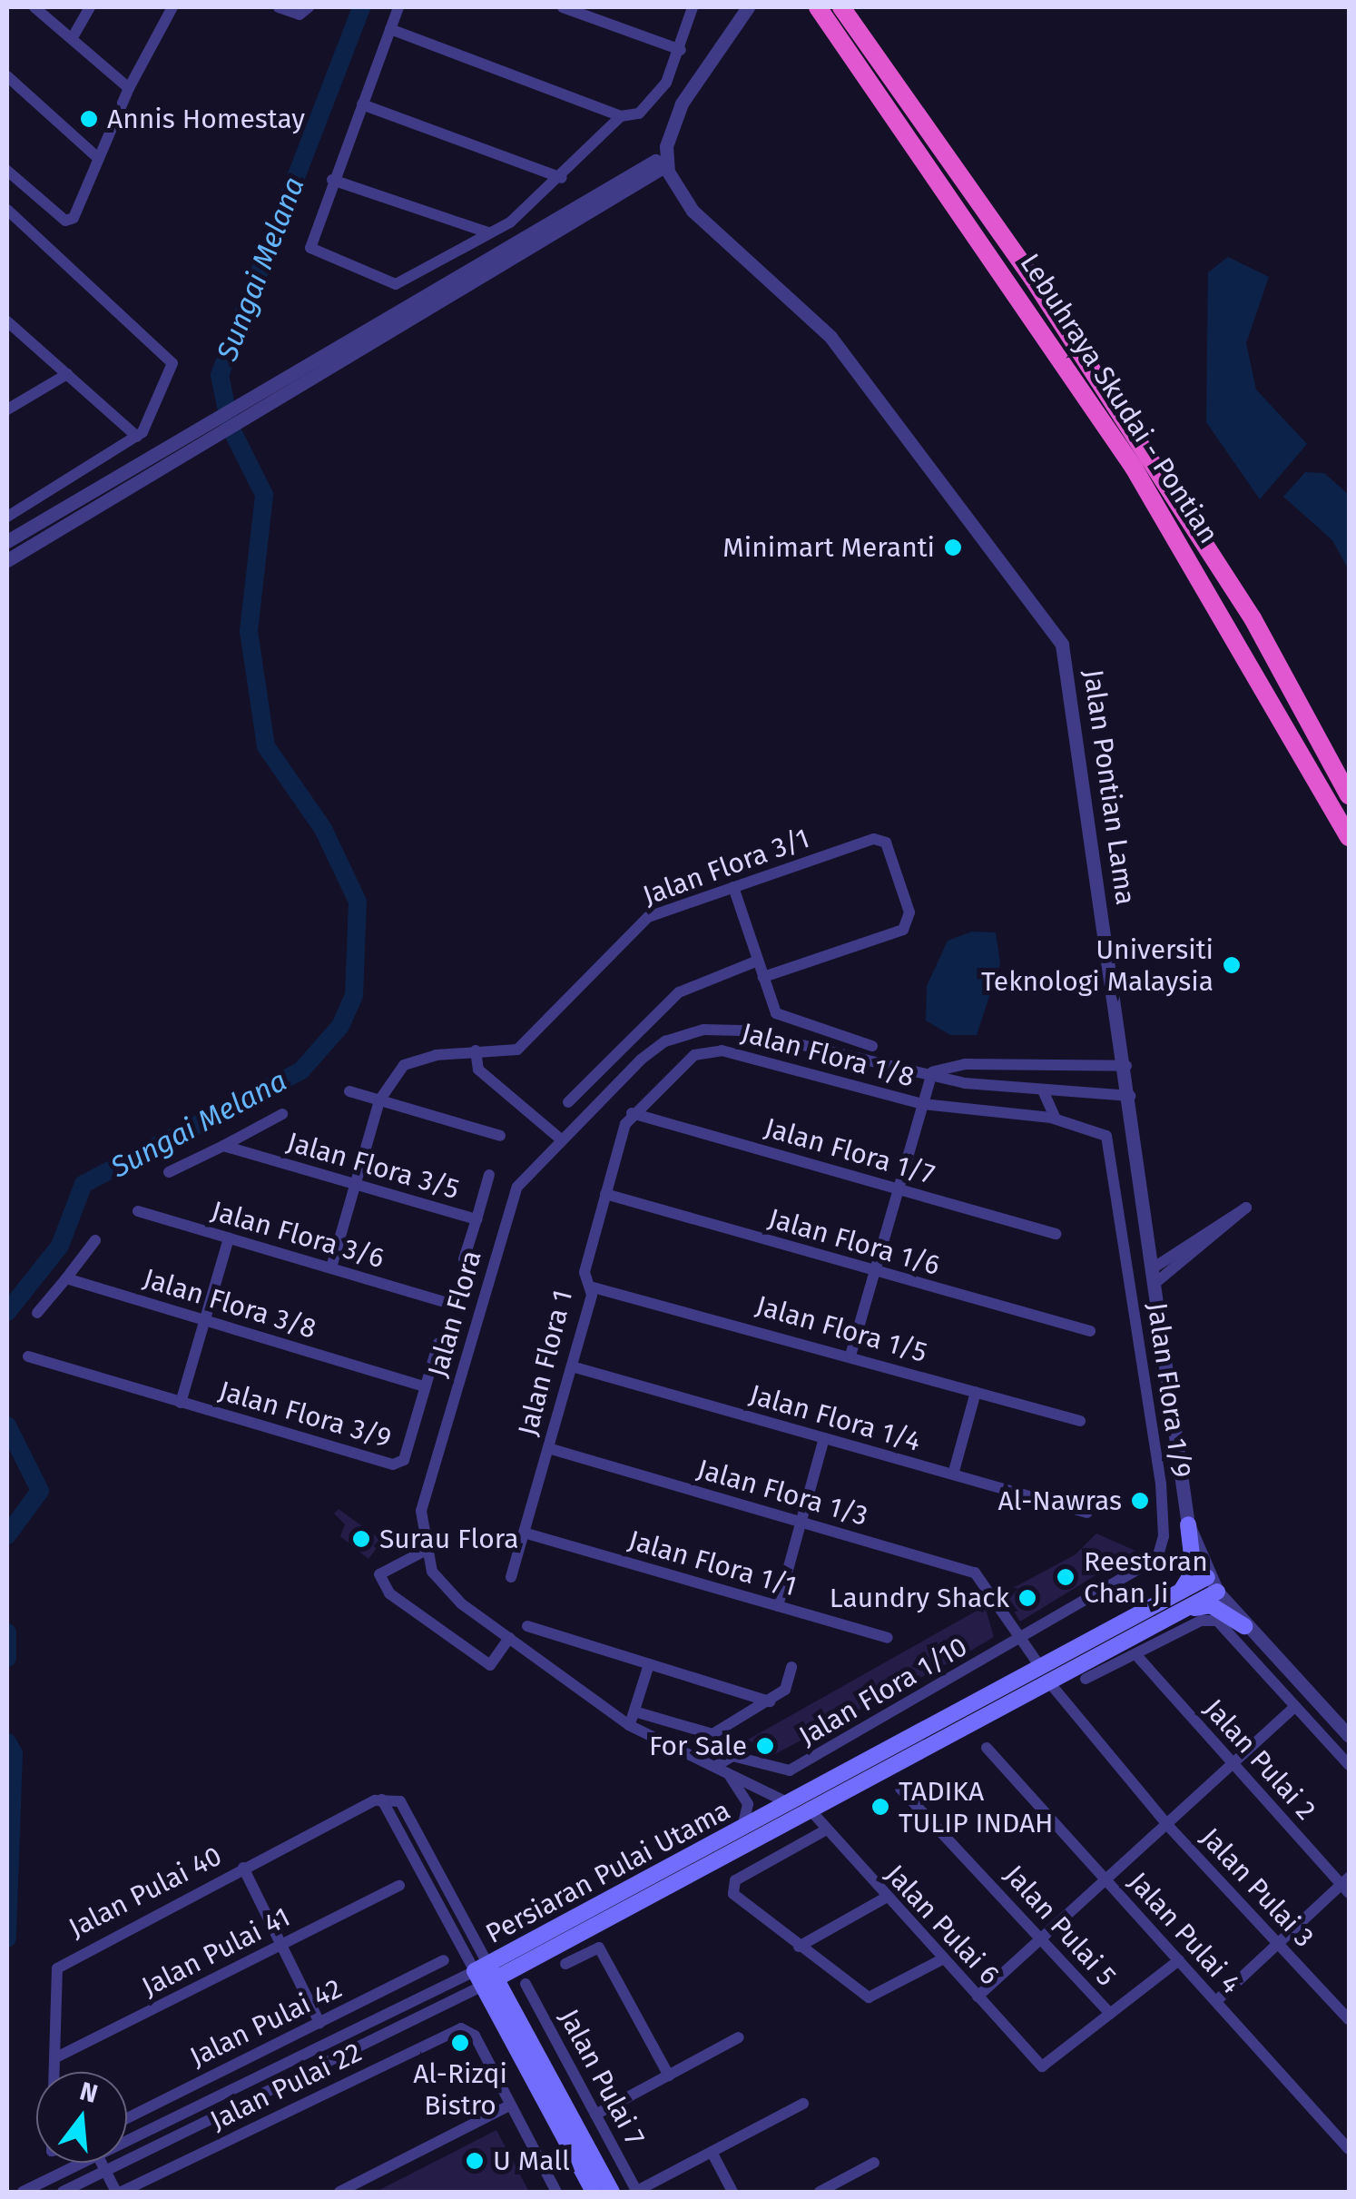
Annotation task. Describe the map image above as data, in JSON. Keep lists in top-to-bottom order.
{
  "streets": {
    "highway": ["Lebuhraya Skudai - Pontian"],
    "main road": ["Persiaran Pulai Utama"],
    "street": [
      "Jalan Pontian Lama",
      "Jalan Flora 3/1",
      "Jalan Flora 1/8",
      "Jalan Flora 1/7",
      "Jalan Flora 3/5",
      "Jalan Flora 3/6",
      "Jalan Flora 1/6",
      "Jalan Flora 3/8",
      "Jalan Flora",
      "Jalan Flora 1/5",
      "Jalan Flora 1",
      "Jalan Flora 1/9",
      "Jalan Flora 3/9",
      "Jalan Flora 1/4",
      "Jalan Flora 1/3",
      "Jalan Flora 1/1",
      "Jalan Flora 1/10",
      "Jalan Pulai 2",
      "Jalan Pulai 3",
      "Jalan Pulai 40",
      "Jalan Pulai 6",
      "Jalan Pulai 5",
      "Jalan Pulai 4",
      "Jalan Pulai 41",
      "Jalan Pulai 42",
      "Jalan Pulai 7",
      "Jalan Pulai 22"
    ]
  },
  "crossings": [
    ["Jalan Pontian Lama", "Jalan Flora"],
    ["Jalan Pontian Lama", "Persiaran Pulai Utama"],
    ["Jalan Flora 1/8", "Jalan Flora 1"],
    ["Jalan Flora 1/8", "Jalan Flora 1/9"],
    ["Jalan Flora 1/7", "Jalan Flora 1"],
    ["Jalan Flora 1/6", "Jalan Flora 1"],
    ["Jalan Flora 3/8", "Jalan Flora 3/9"],
    ["Jalan Flora", "Jalan Flora 1/10"],
    ["Jalan Flora", "Persiaran Pulai Utama"],
    ["Jalan Flora 1/5", "Jalan Flora 1"],
    ["Jalan Flora 1", "Jalan Flora 1/4"],
    ["Jalan Flora 1", "Jalan Flora 1/3"],
    ["Jalan Flora 1", "Jalan Flora 1/1"],
    ["Jalan Flora 1/9", "Jalan Flora 1/3"],
    ["Jalan Flora 1/9", "Jalan Flora 1/10"],
    ["Jalan Flora 1/9", "Jalan Pulai 3"],
    ["Jalan Flora 1/3", "Jalan Flora 1/10"],
    ["Jalan Flora 1/3", "Jalan Pulai 3"],
    ["Jalan Flora 1/10", "Jalan Pulai 3"],
    ["Persiaran Pulai Utama", "Jalan Pulai 3"],
    ["Persiaran Pulai Utama", "Jalan Pulai 40"],
    ["Persiaran Pulai Utama", "Jalan Pulai 6"],
    ["Jalan Pulai 3", "Jalan Pulai 6"],
    ["Jalan Pulai 3", "Jalan Pulai 5"],
    ["Jalan Pulai 3", "Jalan Pulai 4"],
    ["Jalan Pulai 40", "Jalan Pulai 41"],
    ["Jalan Pulai 6", "Jalan Pulai 5"]
  ],
  "water": ["Sungai Melana"],
  "places": [
    "Annis Homestay",
    "Minimart Meranti",
    "Universiti Teknologi Malaysia",
    "Al-Nawras",
    "Surau Flora",
    "Reestoran Chan Ji",
    "Laundry Shack",
    "For Sale",
    "TADIKA TULIP INDAH",
    "Al-Rizqi Bistro",
    "U Mall"
  ],
  "north": "top"
}
